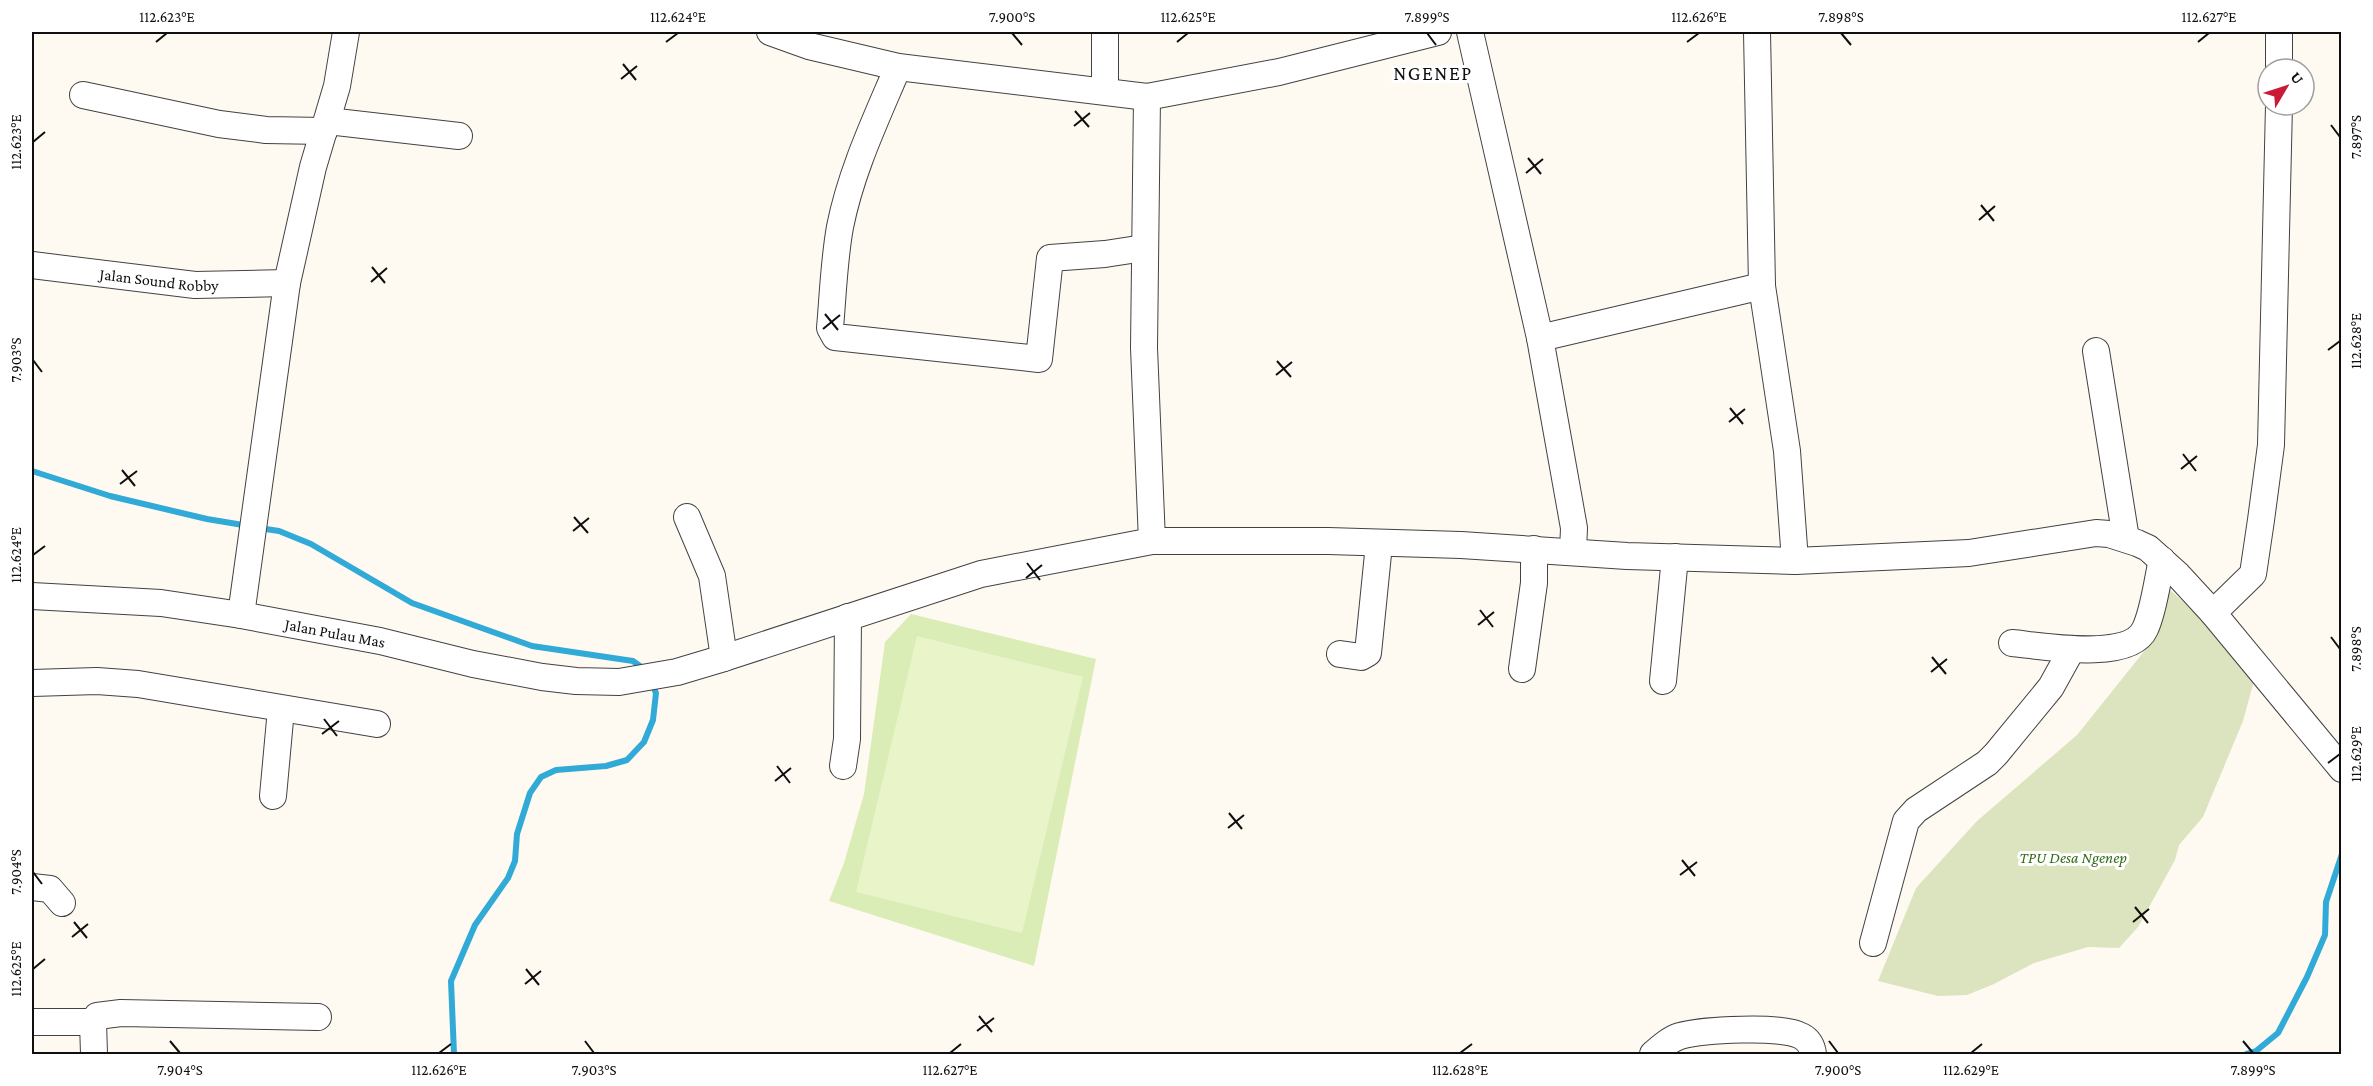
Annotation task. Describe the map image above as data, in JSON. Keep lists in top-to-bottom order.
{
  "streets": {
    "street": ["Jalan Sound Robby", "Jalan Pulau Mas"]
  },
  "districts": ["NGENEP"],
  "parks": ["TPU Desa Ngenep"],
  "north": "top right",
  "coordinates": [
    "112.623°E",
    "112.624°E",
    "7.900°S",
    "112.625°E",
    "7.899°S",
    "112.626°E",
    "7.898°S",
    "112.627°E",
    "7.897°S",
    "112.628°E",
    "7.903°S",
    "112.629°E",
    "7.904°S"
  ]
}
